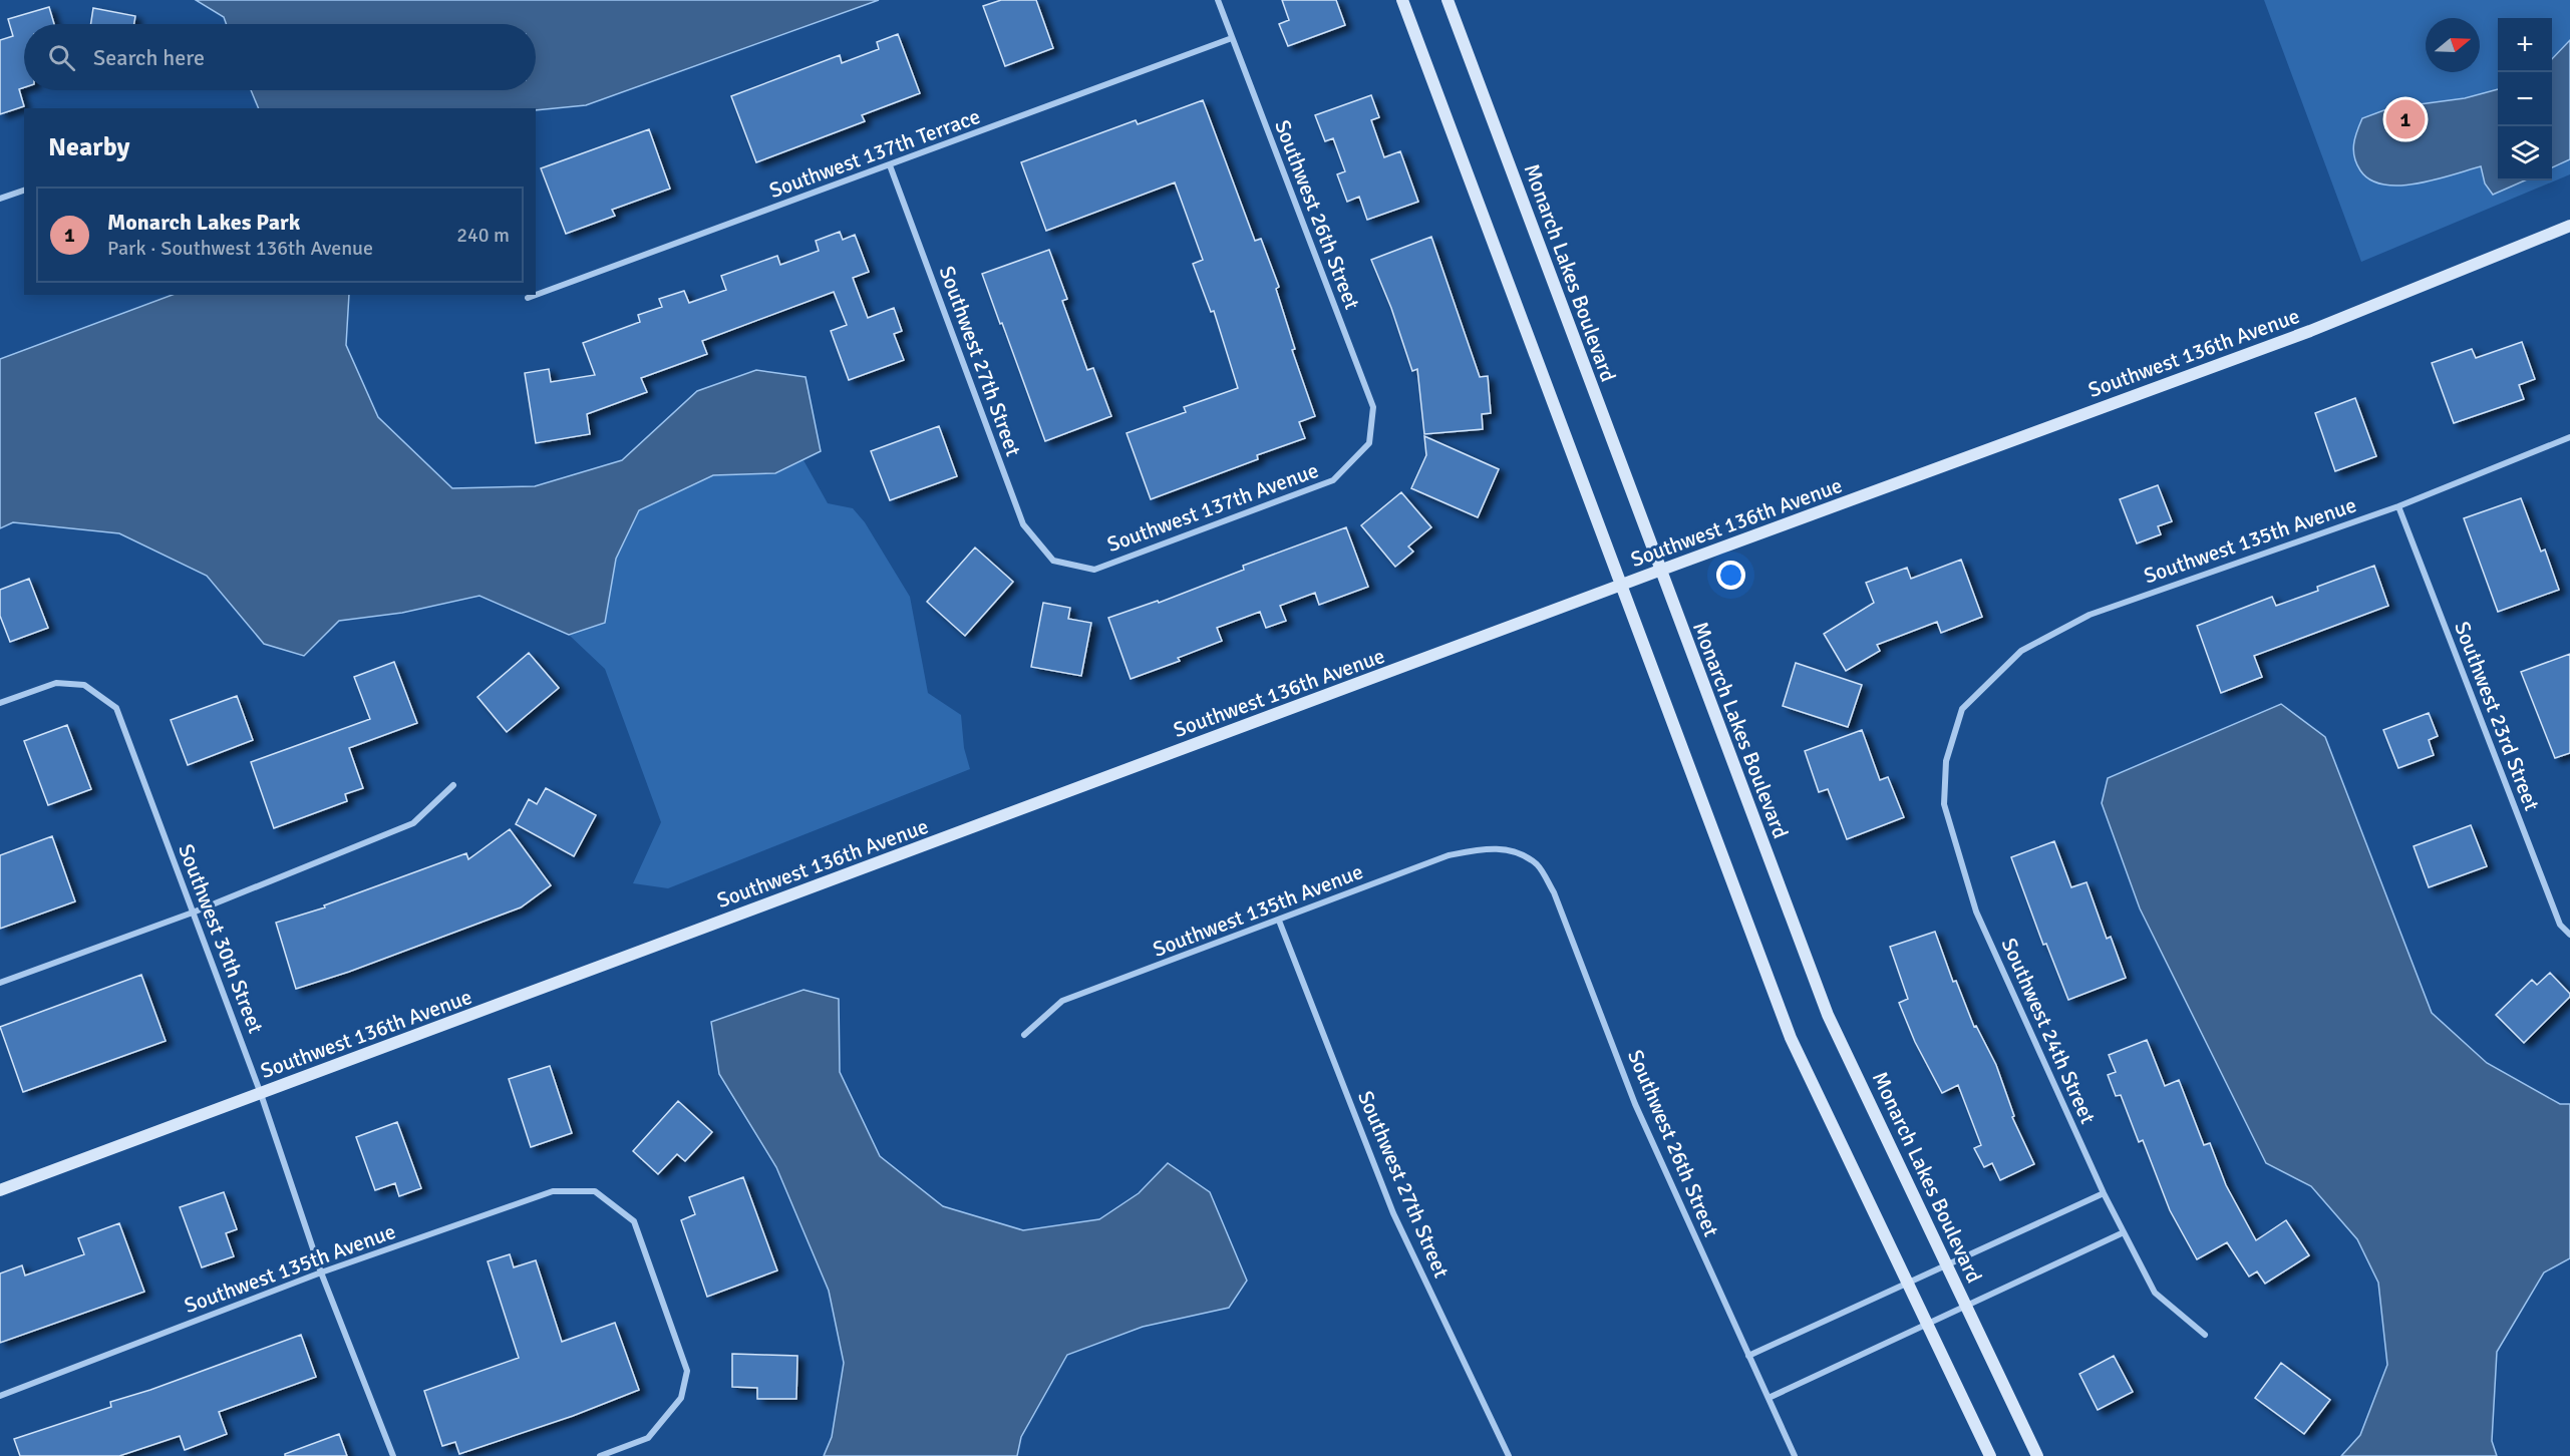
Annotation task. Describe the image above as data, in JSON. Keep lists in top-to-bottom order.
{
  "streets": {
    "street": [
      "Southwest 137th Terrace",
      "Southwest 26th Street",
      "Monarch Lakes Boulevard",
      "Southwest 136th Avenue",
      "Southwest 27th Street",
      "Southwest 137th Avenue",
      "Southwest 135th Avenue",
      "Southwest 23rd Street",
      "Southwest 30th Street",
      "Southwest 24th Street"
    ]
  },
  "crossings": [
    ["Southwest 137th Terrace", "Southwest 26th Street"],
    ["Southwest 137th Terrace", "Southwest 27th Street"],
    ["Southwest 26th Street", "Southwest 137th Avenue"],
    ["Southwest 26th Street", "Southwest 135th Avenue"],
    ["Monarch Lakes Boulevard", "Southwest 136th Avenue"],
    ["Southwest 136th Avenue", "Southwest 30th Street"],
    ["Southwest 27th Street", "Southwest 137th Avenue"],
    ["Southwest 27th Street", "Southwest 135th Avenue"],
    ["Southwest 135th Avenue", "Southwest 23rd Street"],
    ["Southwest 135th Avenue", "Southwest 30th Street"],
    ["Southwest 135th Avenue", "Southwest 24th Street"]
  ],
  "north": "right",
  "page": {
    "map_buttons": ["+", "−"],
    "search": "Search here",
    "pins": "1",
    "heading": "Nearby",
    "list": [
      {
        "mark": "1",
        "name": "Monarch Lakes Park",
        "note": "Park · Southwest 136th Avenue",
        "value": "240 m"
      }
    ]
  }
}
